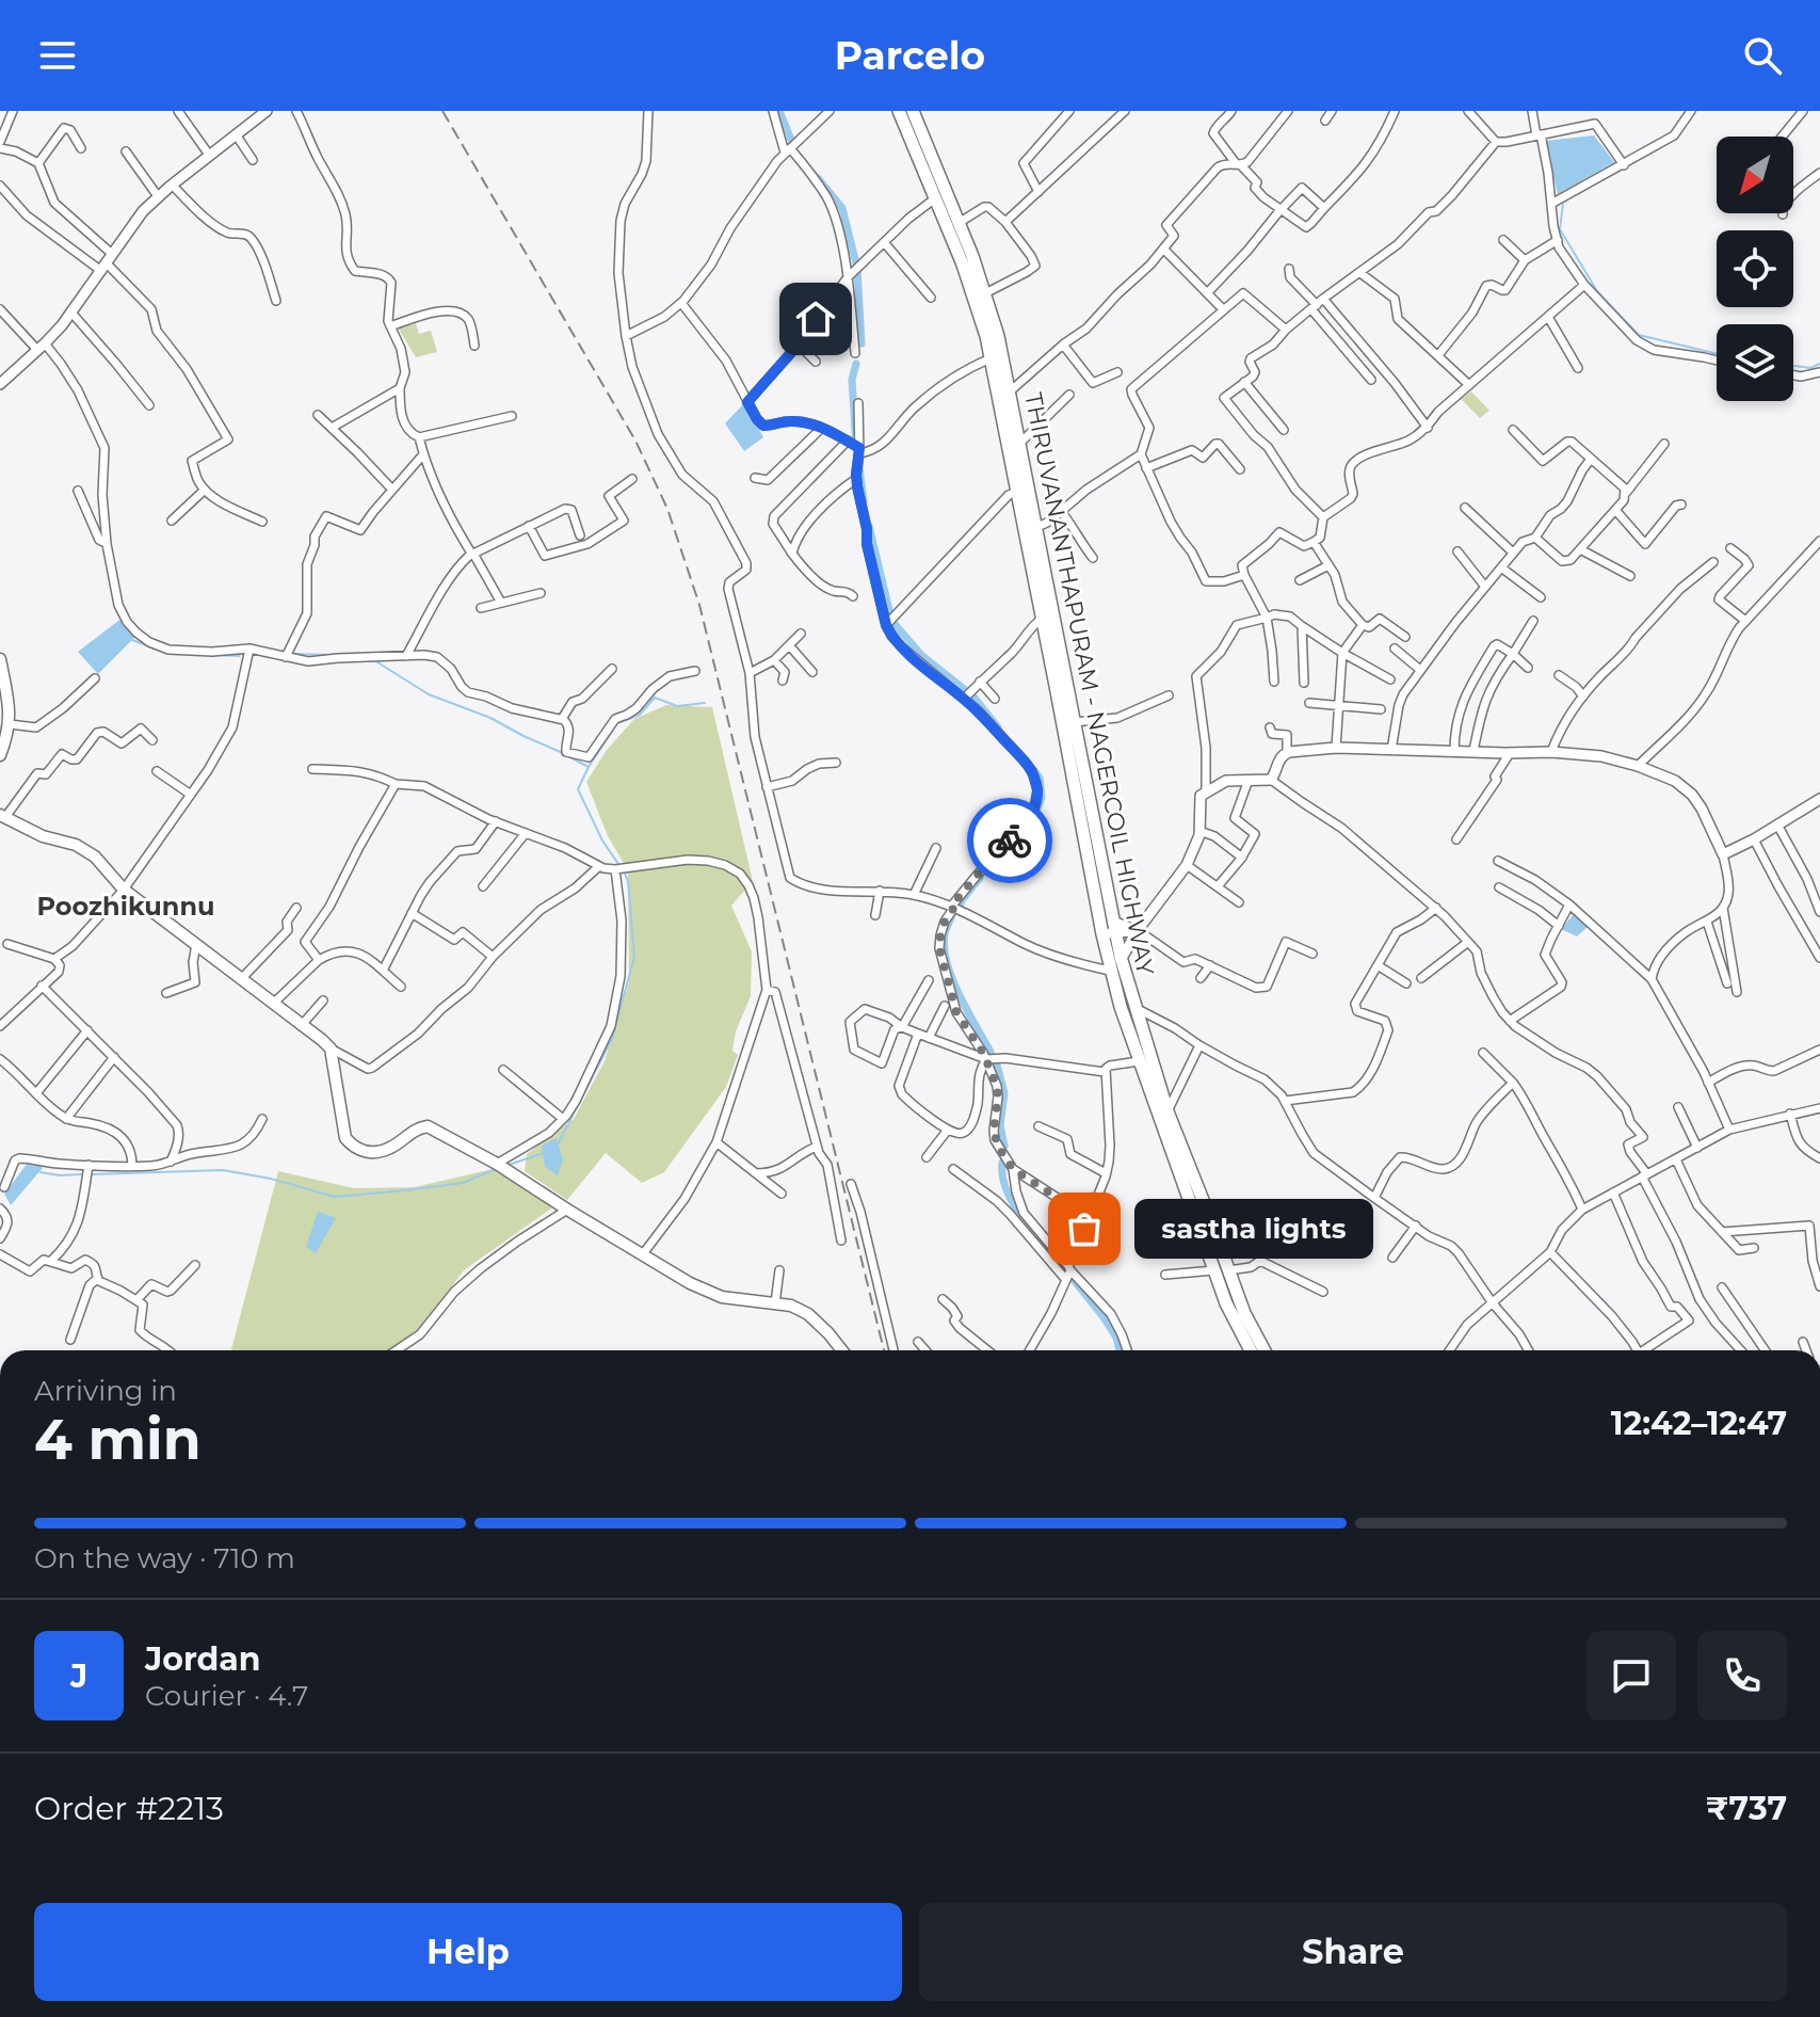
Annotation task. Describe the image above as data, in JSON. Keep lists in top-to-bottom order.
{
  "streets": {
    "main road": ["THIRUVANANTHAPURAM - NAGERCOIL HIGHWAY"]
  },
  "districts": ["Poozhikunnu"],
  "places": ["sastha lights"],
  "north": "bottom left",
  "page": {
    "header": "Parcelo",
    "bubble": "sastha lights",
    "heading": ["4 min", "Arriving in", "12:42–12:47"],
    "panel": [
      "Jordan",
      "Courier · 4.7",
      "Order #2213",
      "₹737"
    ],
    "bar": "On the way · 710 m",
    "round": "J",
    "buttons": ["Help", "Share"]
  }
}
